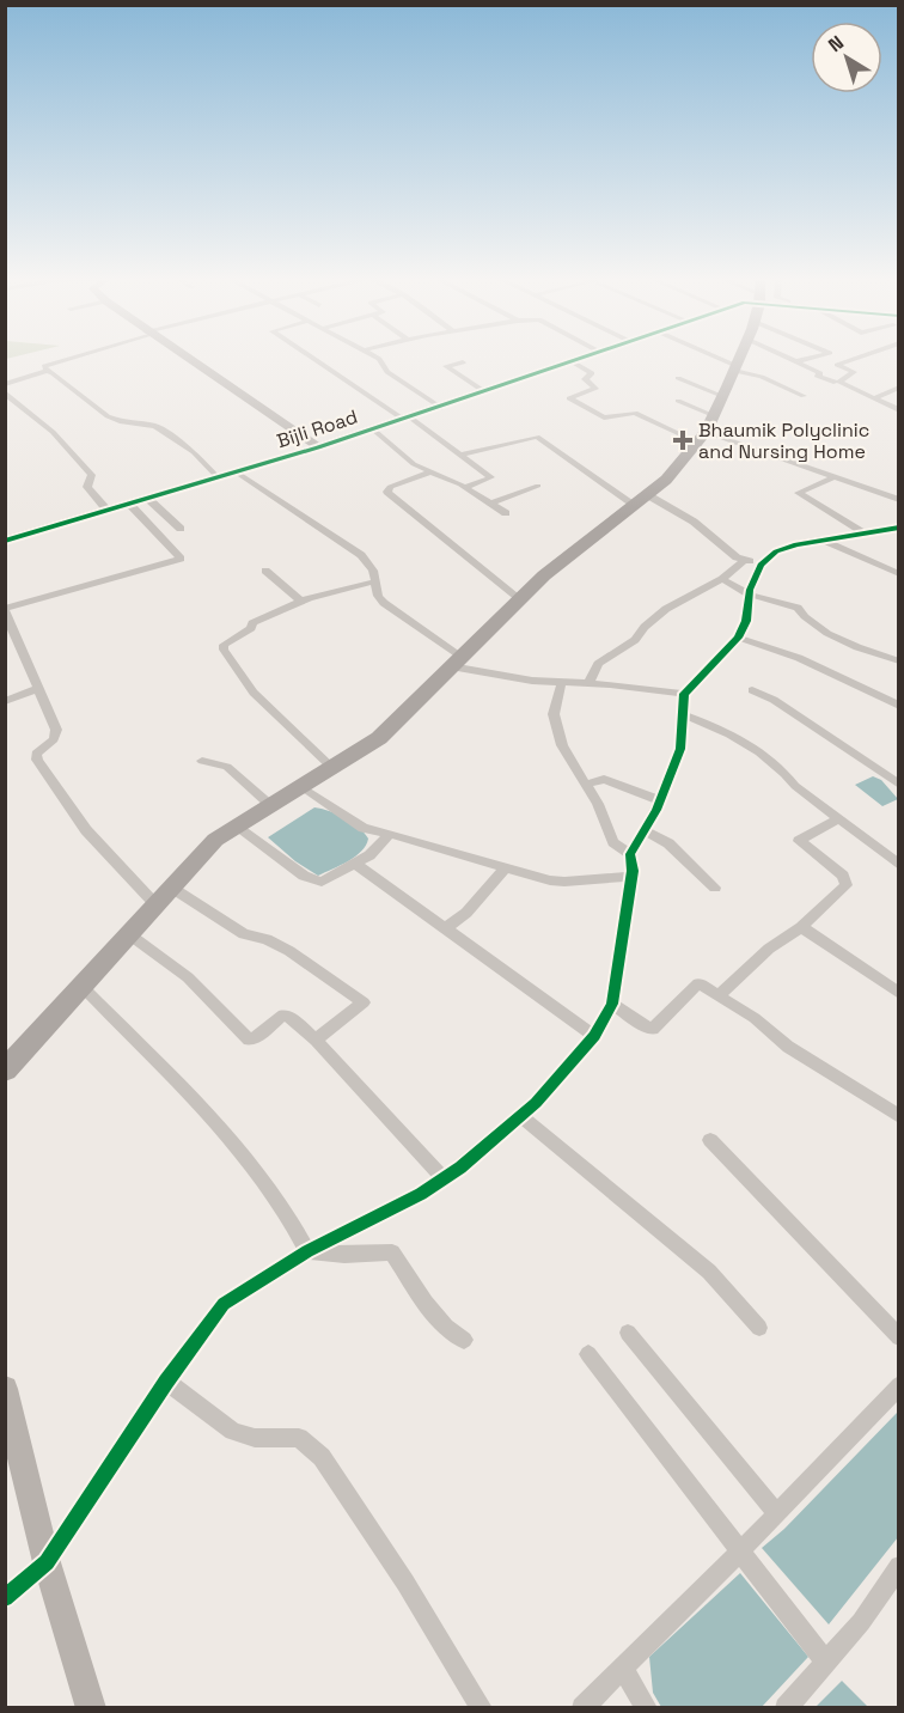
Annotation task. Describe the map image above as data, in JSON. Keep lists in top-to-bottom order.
{
  "streets": {
    "street": ["Bijli Road"]
  },
  "places": {
    "health": ["Bhaumik Polyclinic and Nursing Home"]
  },
  "north": "top left"
}
